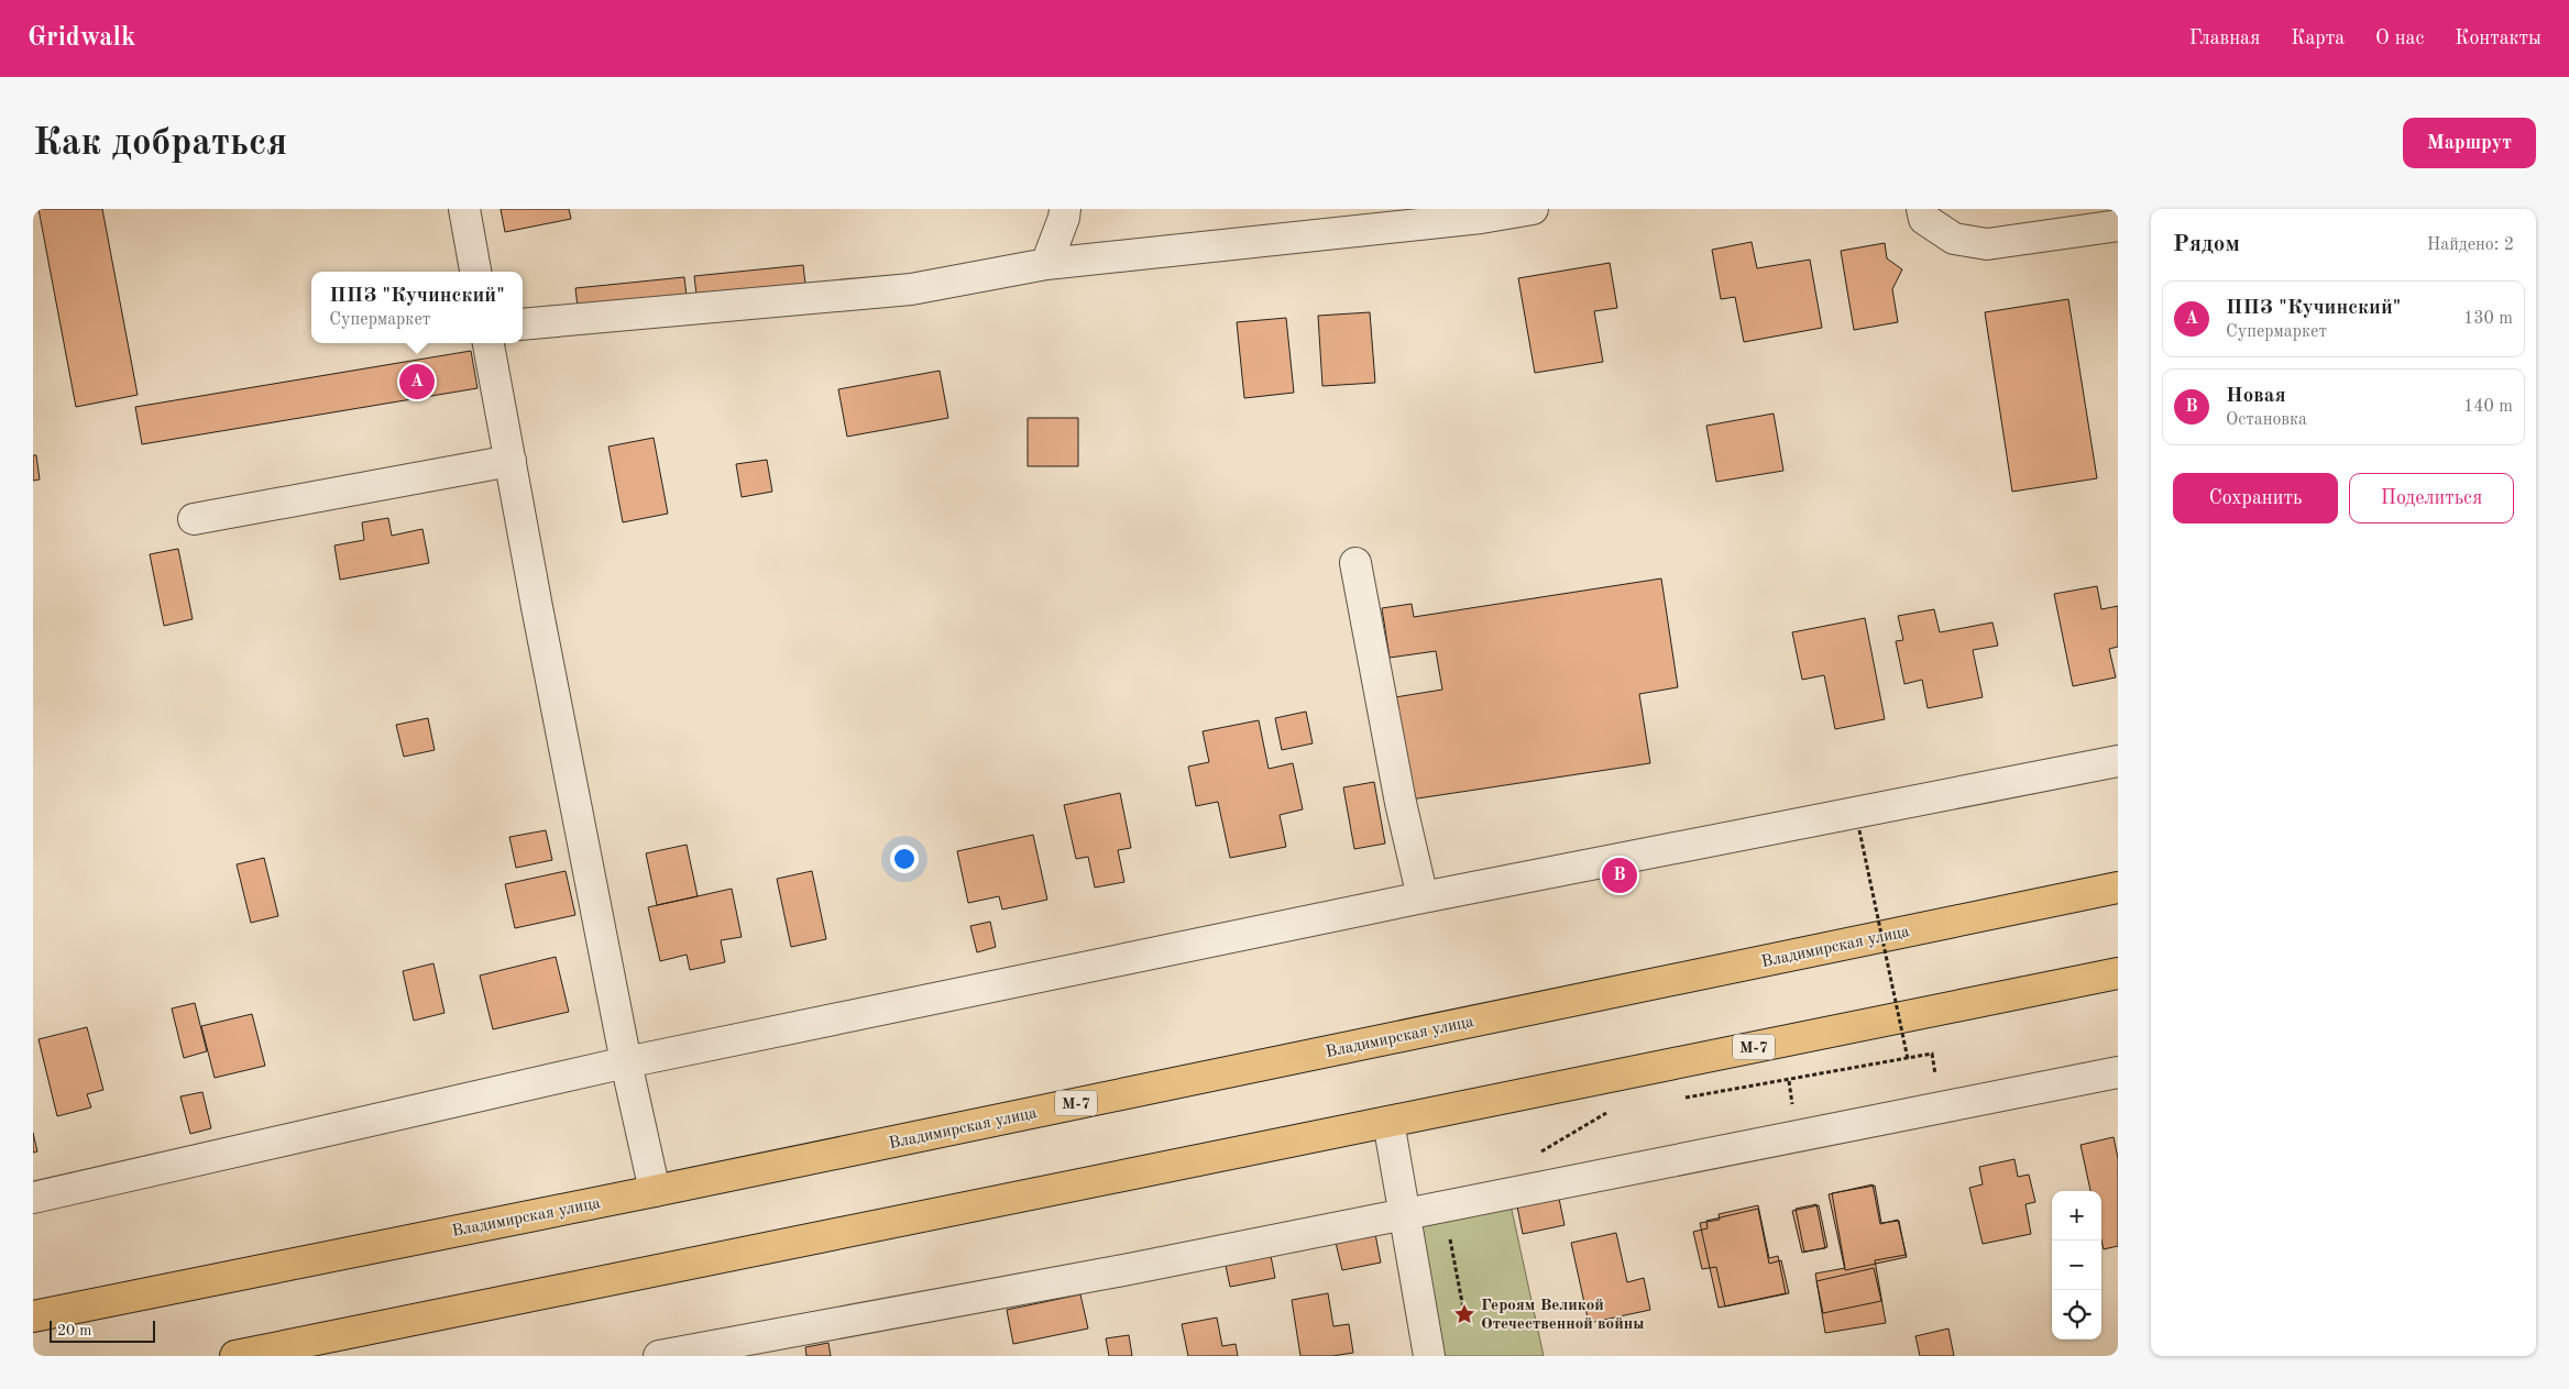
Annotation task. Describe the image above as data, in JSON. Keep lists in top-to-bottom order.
{
  "streets": {
    "highway": ["Владимирская улица", "М-7"]
  },
  "places": {
    "place": ["Героям Великой Отечественной войны"]
  },
  "scale_bar": "20 m",
  "page": {
    "header": "Gridwalk",
    "nav": [
      "Главная",
      "Карта",
      "О нас",
      "Контакты"
    ],
    "buttons": [
      "Маршрут",
      ["Сохранить", "Поделиться"]
    ],
    "title": "Как добраться",
    "heading": ["Рядом", "Найдено: 2"],
    "popup": ["ППЗ \"Кучинский\"", "Супермаркет"],
    "list": [
      {
        "mark": "A",
        "name": "ППЗ \"Кучинский\"",
        "note": "Супермаркет",
        "value": "130 m"
      },
      {
        "mark": "B",
        "name": "Новая",
        "note": "Остановка",
        "value": "140 m"
      }
    ],
    "pins": ["A", "B"],
    "map_buttons": ["+", "−"],
    "scale": "20 m"
  }
}
